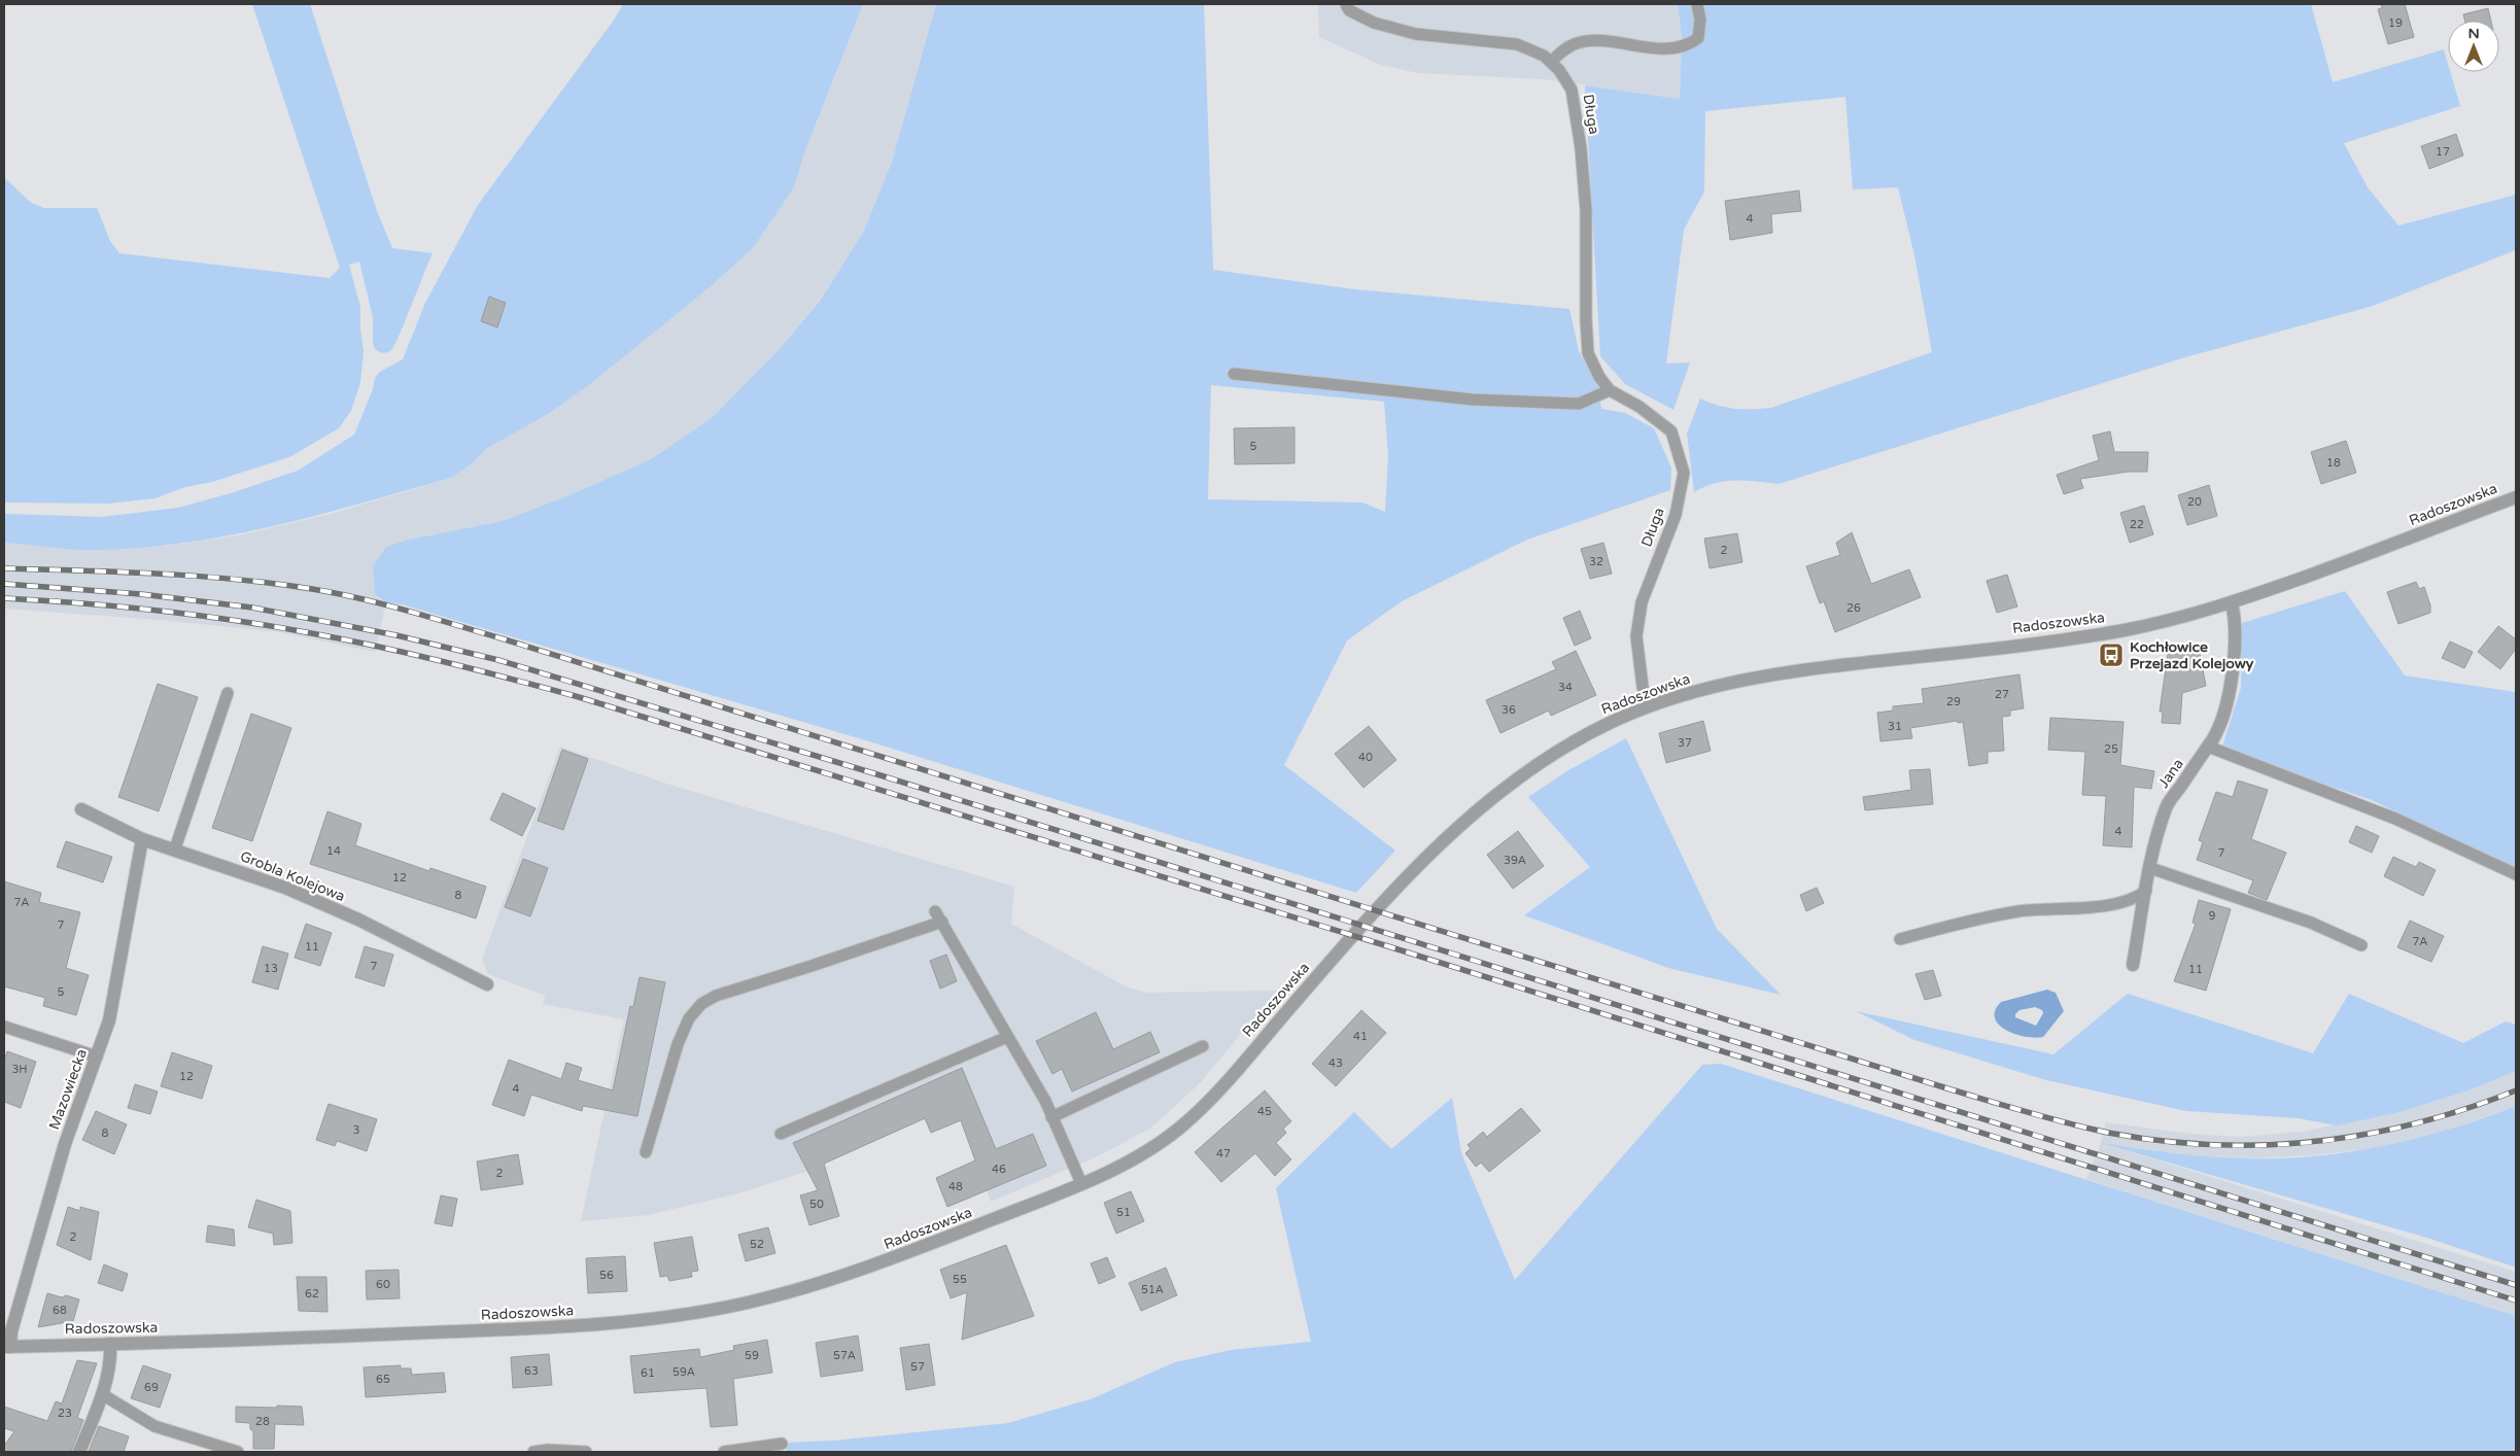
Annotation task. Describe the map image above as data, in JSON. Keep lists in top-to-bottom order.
{
  "streets": {
    "street": [
      "Radoszowska",
      "Jana",
      "Grobla Kolejowa",
      "Mazowiecka"
    ],
    "lane": ["Długa"]
  },
  "crossings": [
    ["Długa", "Radoszowska"],
    ["Radoszowska", "Jana"],
    ["Radoszowska", "Mazowiecka"],
    ["Grobla Kolejowa", "Mazowiecka"]
  ],
  "places": {
    "bus stop": ["Kochłowice Przejazd Kolejowy"]
  },
  "house_numbers": [
    "19",
    "17",
    "4",
    "5",
    "18",
    "20",
    "22",
    "2",
    "32",
    "26",
    "34",
    "27",
    "29",
    "36",
    "31",
    "37",
    "25",
    "40",
    "4",
    "14",
    "7",
    "39A",
    "12",
    "8",
    "7A",
    "9",
    "7",
    "7A",
    "11",
    "7",
    "13",
    "11",
    "5",
    "41",
    "43",
    "3H",
    "12",
    "4",
    "45",
    "3",
    "8",
    "47",
    "46",
    "2",
    "48",
    "50",
    "51",
    "2",
    "52",
    "56",
    "55",
    "60",
    "51A",
    "62",
    "68",
    "59",
    "57A",
    "57",
    "63",
    "59A",
    "61",
    "65",
    "69",
    "23",
    "28"
  ],
  "north": "top"
}
